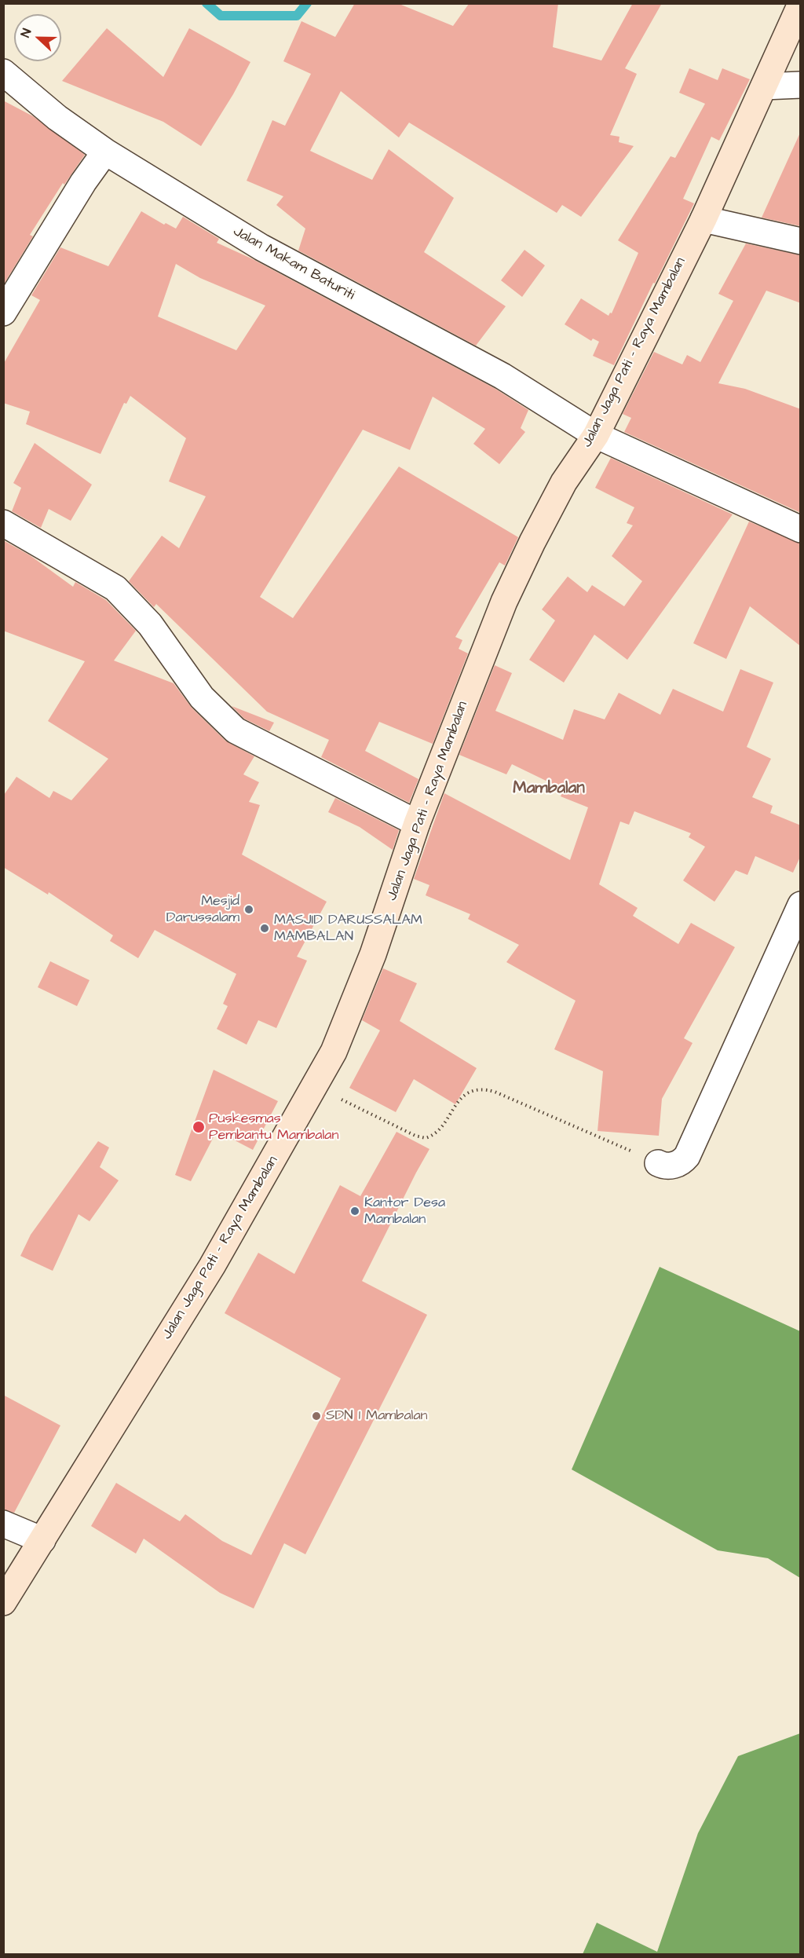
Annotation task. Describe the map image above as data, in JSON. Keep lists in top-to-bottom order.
{
  "streets": {
    "street": ["Jalan Makam Baturiti", "Jalan Jaga Pati - Raya Mambalan"]
  },
  "crossings": [
    ["Jalan Makam Baturiti", "Jalan Jaga Pati - Raya Mambalan"]
  ],
  "districts": ["Mambalan"],
  "places": [
    "Mesjid Darussalam",
    "MASJID DARUSSALAM MAMBALAN",
    "Puskesmas Pembantu Mambalan",
    "Kantor Desa Mambalan",
    "SDN 1 Mambalan"
  ],
  "north": "left"
}
